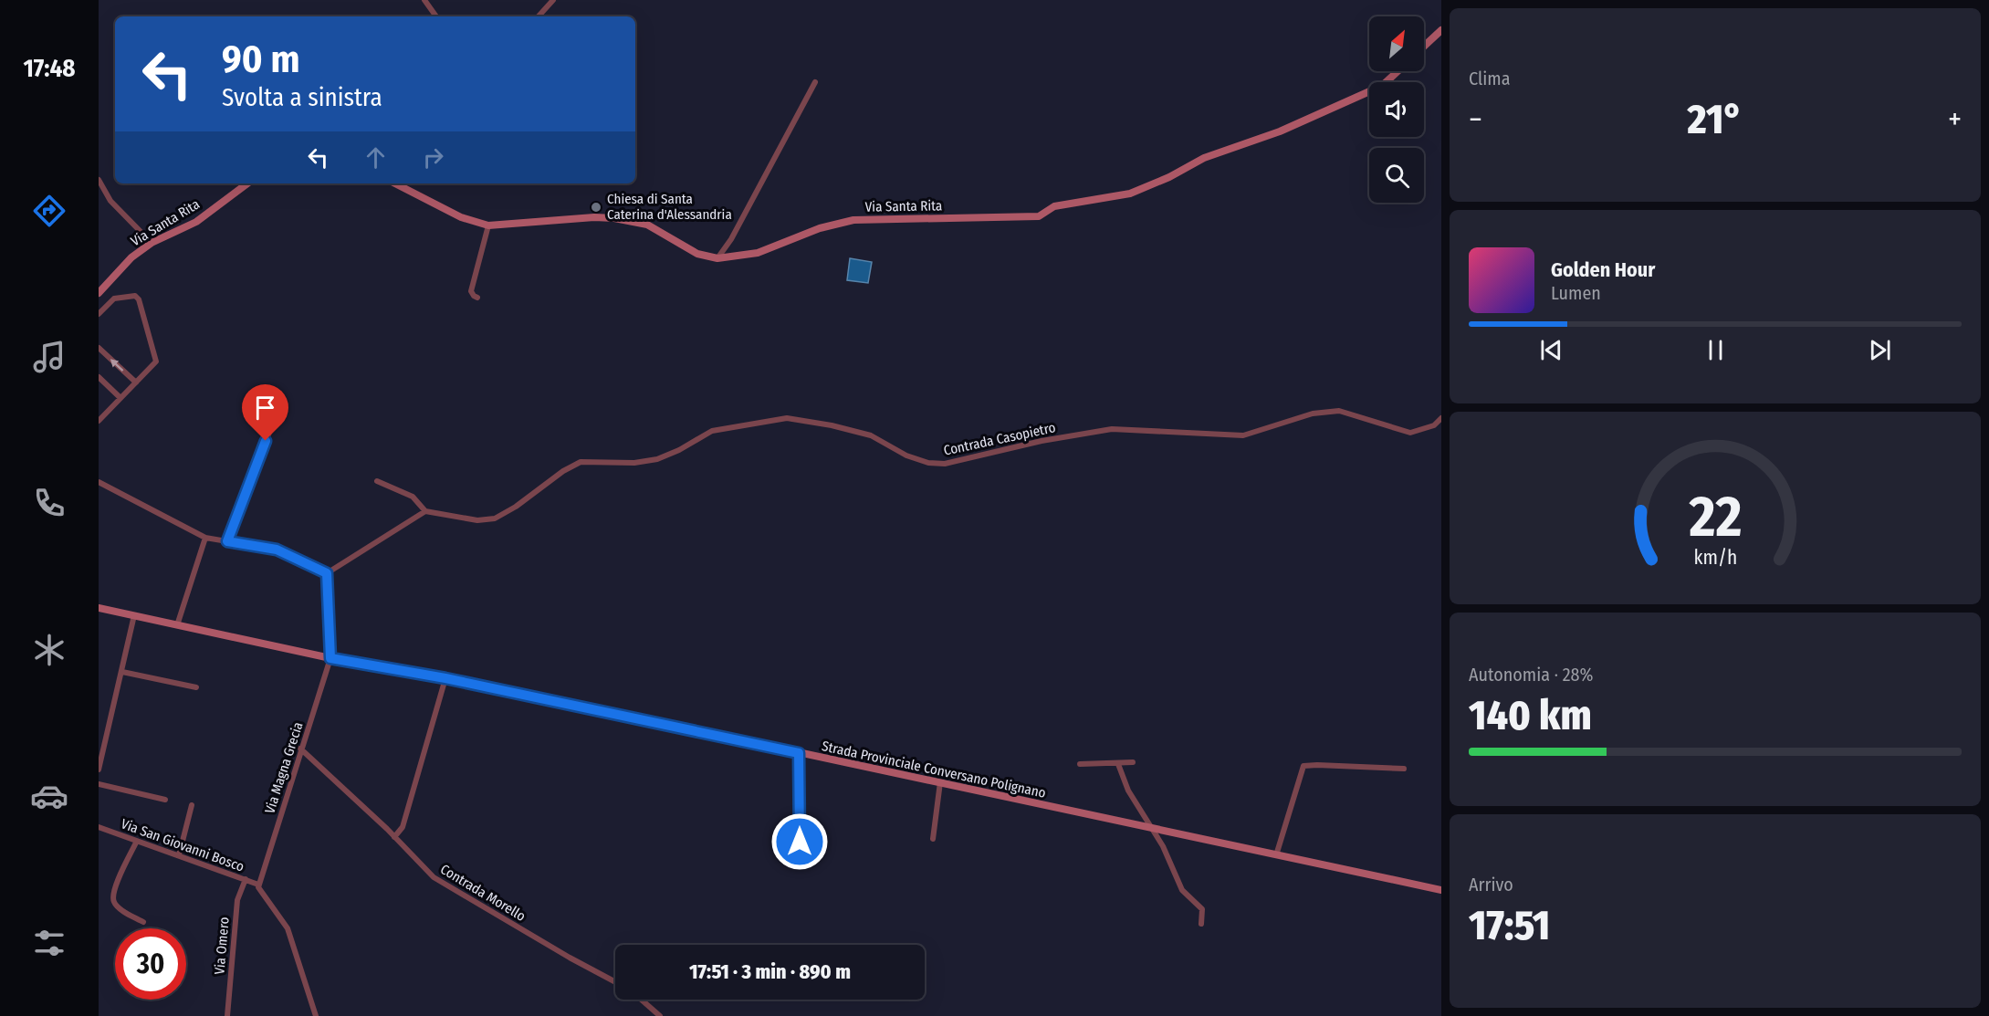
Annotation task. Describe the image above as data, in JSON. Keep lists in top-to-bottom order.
{
  "streets": {
    "main road": ["Via Santa Rita", "Strada Provinciale Conversano Polignano"],
    "street": [
      "Contrada Casopietro",
      "Via Magna Grecia",
      "Via San Giovanni Bosco",
      "Contrada Morello",
      "Via Omero"
    ]
  },
  "crossings": [
    ["Via Magna Grecia", "Strada Provinciale Conversano Polignano"],
    ["Via Magna Grecia", "Via San Giovanni Bosco"],
    ["Via Magna Grecia", "Contrada Morello"],
    ["Via San Giovanni Bosco", "Via Omero"]
  ],
  "places": ["Chiesa di Santa Caterina d'Alessandria"],
  "north": "top right",
  "page": {
    "tabs": "17:48",
    "tile": [
      "Clima",
      ["Autonomia · 28%", "140 km"],
      ["Arrivo", "17:51"]
    ],
    "turn": ["90 m", "Svolta a sinistra"],
    "heat": ["−", "21°", "+"],
    "song": ["Golden Hour", "Lumen"],
    "limit": "30",
    "trip": "17:51 · 3 min · 890 m",
    "gauge": ["22", "km/h"]
  }
}
